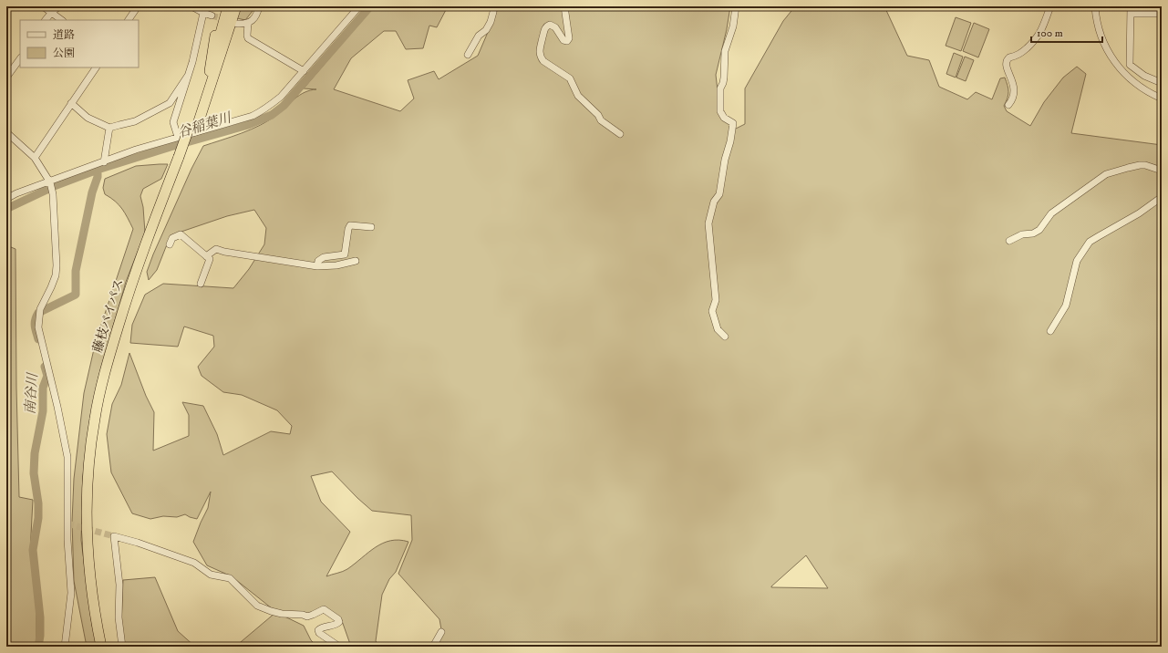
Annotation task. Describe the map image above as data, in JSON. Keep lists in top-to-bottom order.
{
  "streets": {
    "highway": ["藤枝バイパス"]
  },
  "water": ["谷稲葉川", "南谷川"],
  "legend": ["道路", "公園"],
  "scale_bar": "100 m"
}
